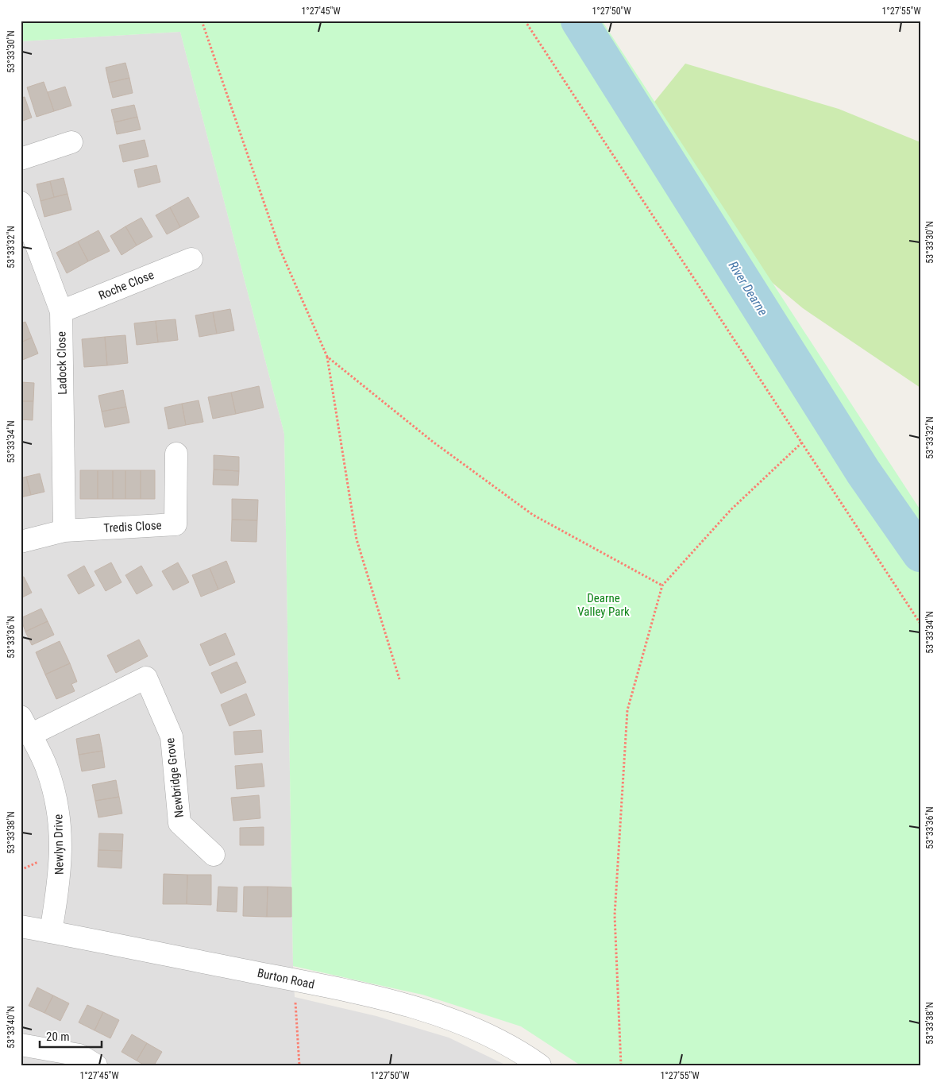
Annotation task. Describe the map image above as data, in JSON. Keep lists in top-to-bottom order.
{
  "streets": {
    "street": [
      "Roche Close",
      "Ladock Close",
      "Tredis Close",
      "Newbridge Grove",
      "Newlyn Drive",
      "Burton Road"
    ]
  },
  "crossings": [
    ["Roche Close", "Ladock Close"],
    ["Ladock Close", "Tredis Close"],
    ["Newbridge Grove", "Newlyn Drive"],
    ["Newlyn Drive", "Burton Road"]
  ],
  "water": ["River Dearne"],
  "parks": ["Dearne Valley Park"],
  "scale_bar": "20 m",
  "coordinates": [
    "1°27'45\"W",
    "1°27'50\"W",
    "1°27'55\"W",
    "53°33'30\"N",
    "53°33'32\"N",
    "53°33'34\"N",
    "53°33'36\"N",
    "53°33'38\"N",
    "53°33'40\"N"
  ]
}
